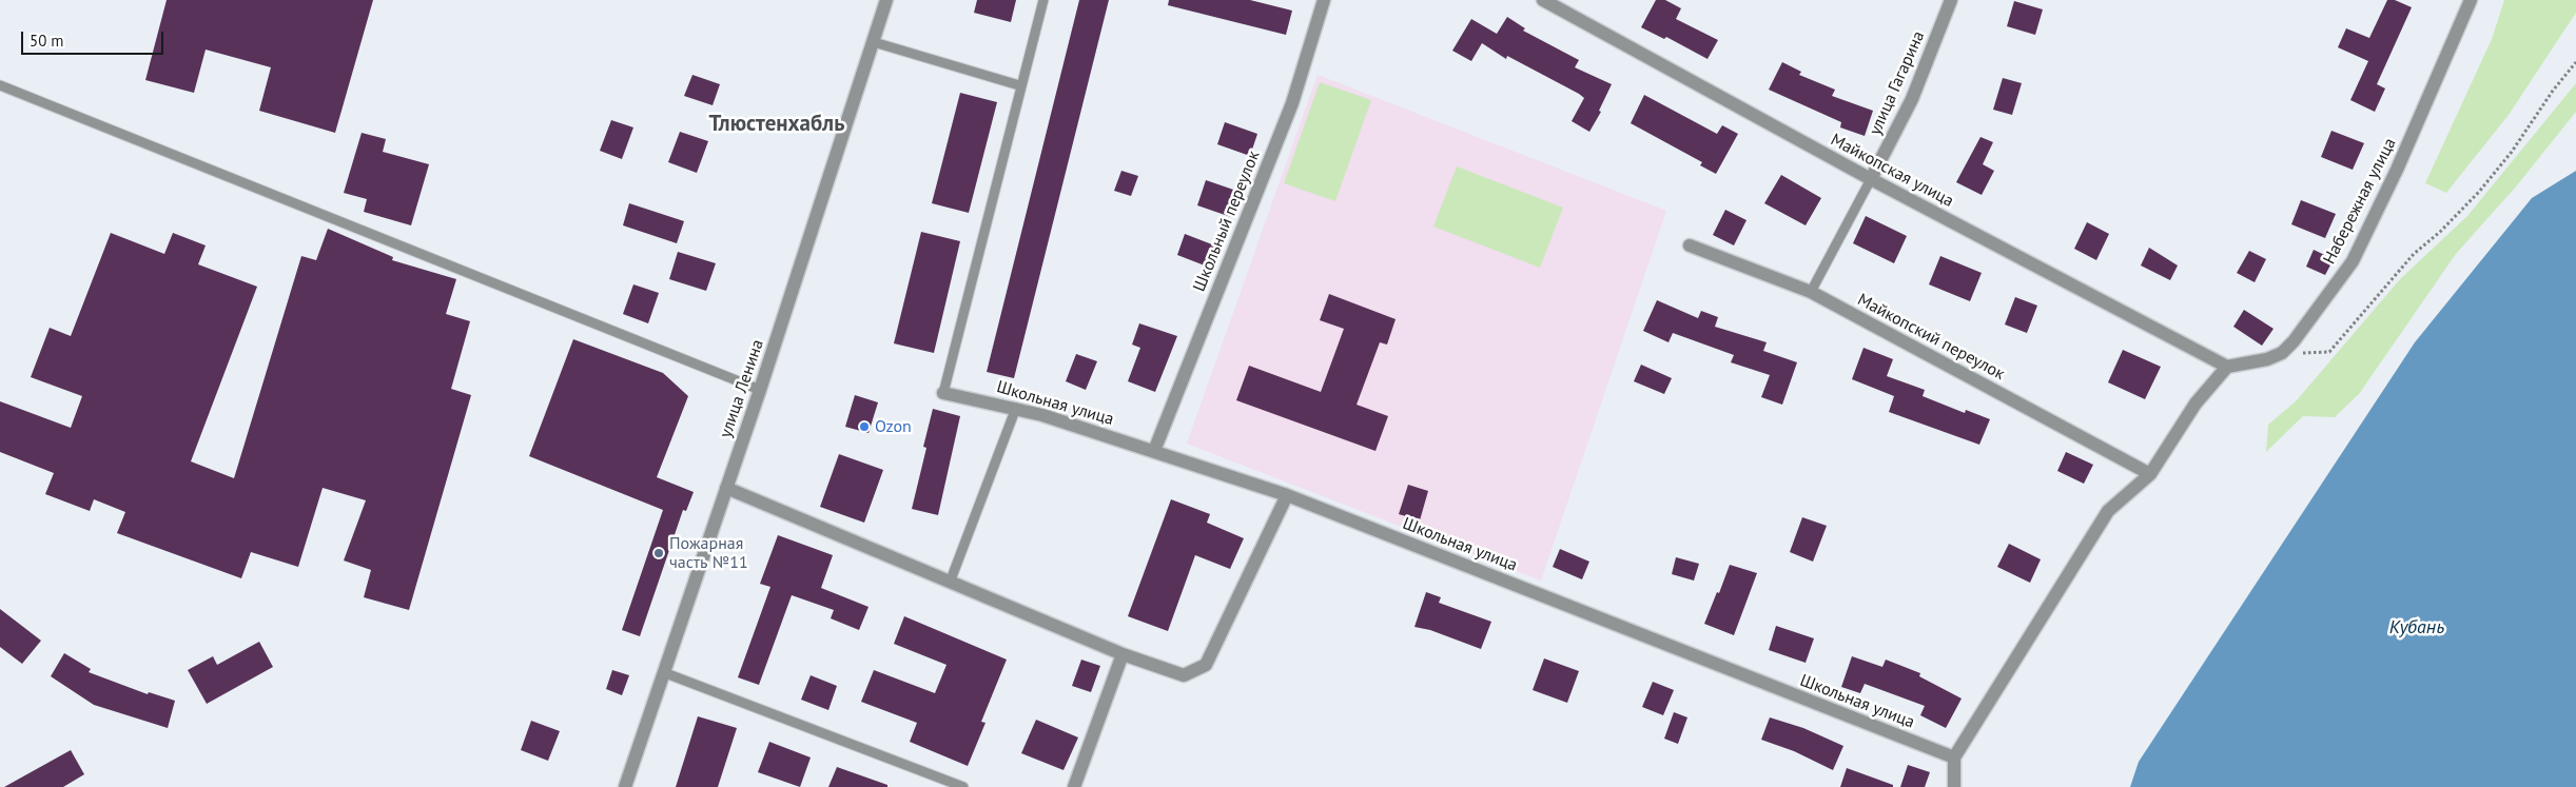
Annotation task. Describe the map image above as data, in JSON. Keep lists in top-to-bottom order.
{
  "streets": {
    "street": [
      "улица Гагарина",
      "Майкопская улица",
      "Набережная улица",
      "Школьный переулок",
      "Майкопский переулок",
      "улица Ленина",
      "Школьная улица"
    ]
  },
  "crossings": [
    ["улица Гагарина", "Майкопская улица"],
    ["Школьный переулок", "Школьная улица"]
  ],
  "districts": ["Тлюстенхабль"],
  "water": ["Кубань"],
  "places": ["Ozon", "Пожарная часть №11"],
  "scale_bar": "50 m"
}
